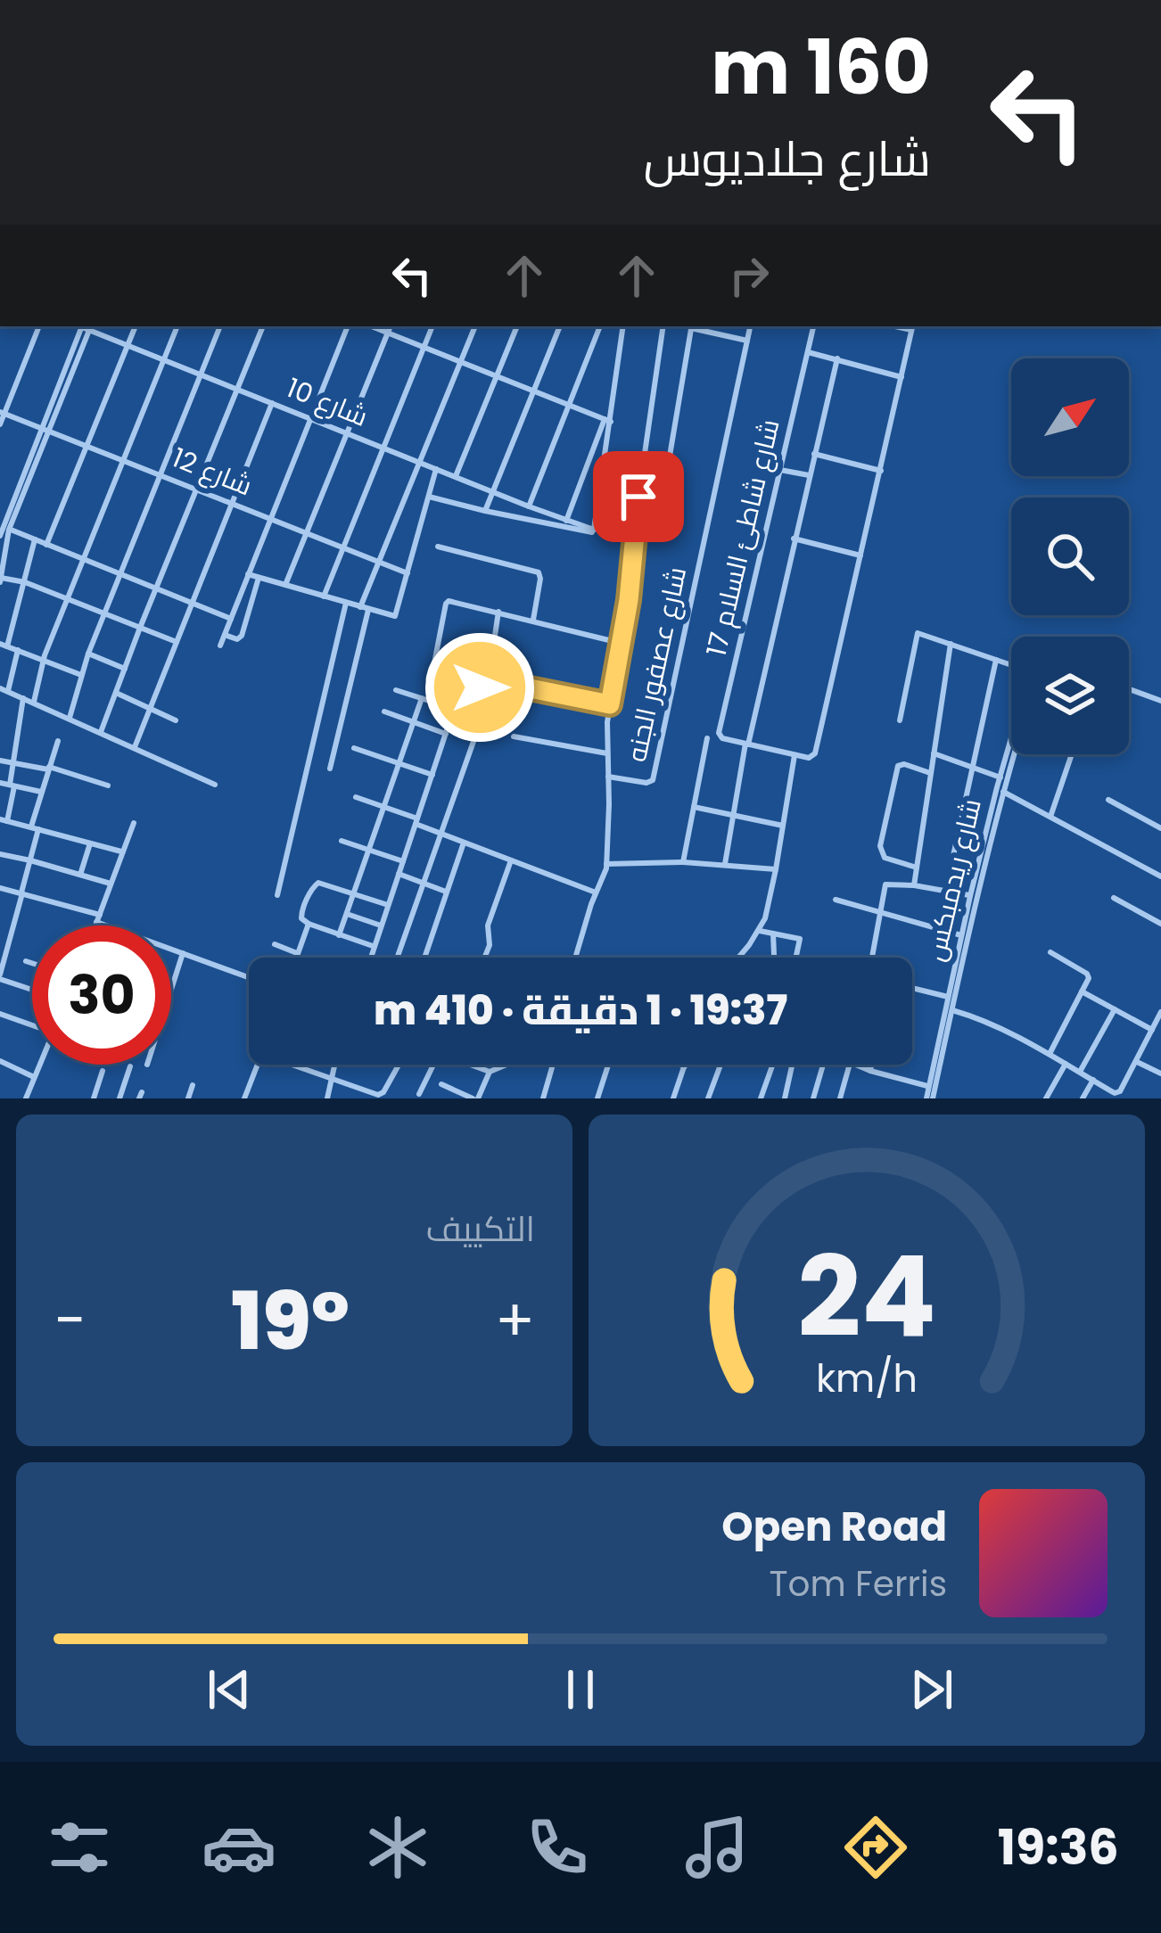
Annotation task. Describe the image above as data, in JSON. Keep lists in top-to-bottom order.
{
  "streets": {
    "street": [
      "شارع 10",
      "شارع 12",
      "شارع شاطئ السلام 17",
      "شارع عصفور الجنه",
      "شارع ريدمبكس"
    ]
  },
  "north": "top right",
  "page": {
    "turn": ["160 m", "شارع جلاديوس"],
    "limit": "30",
    "trip": "19:37 · 1 دقيقة · 410 m",
    "tile": "التكييف",
    "heat": ["−", "19°", "+"],
    "song": ["Open Road", "Tom Ferris"],
    "tabs": "19:36",
    "gauge": ["24", "km/h"]
  }
}
